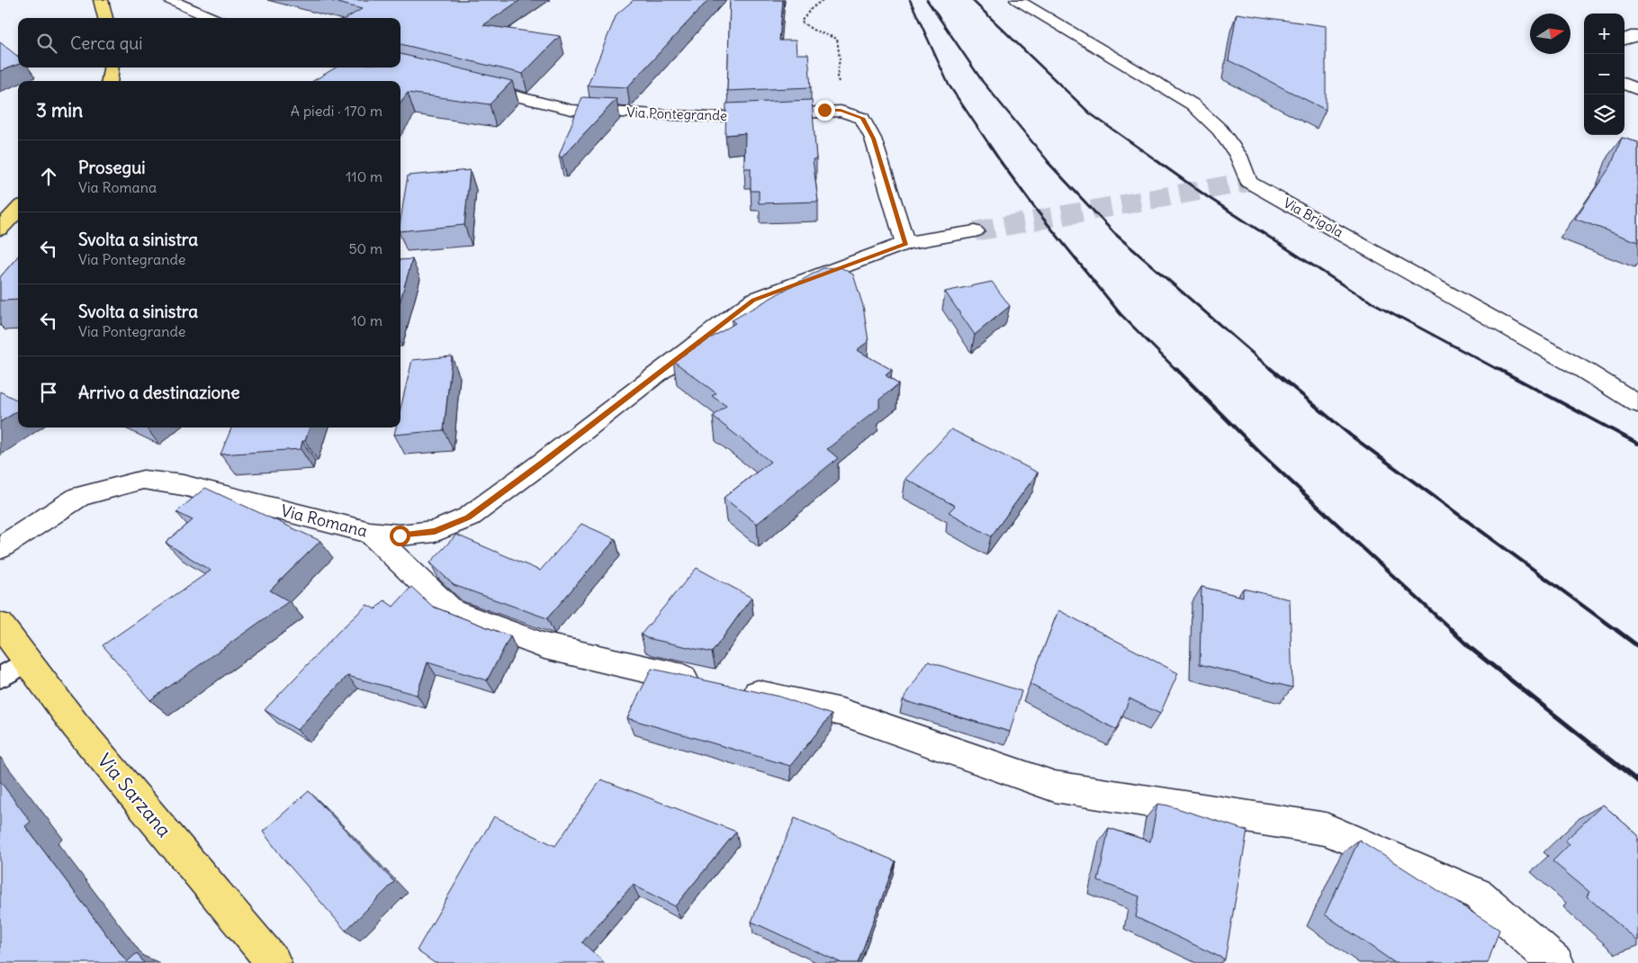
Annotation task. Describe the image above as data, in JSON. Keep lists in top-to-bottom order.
{
  "streets": {
    "main road": ["Via Sarzana"],
    "street": ["Via Pontegrande", "Via Brigola", "Via Romana"]
  },
  "north": "right",
  "page": {
    "map_buttons": ["+", "−"],
    "search": "Cerca qui",
    "heading": ["3 min", "A piedi · 170 m"],
    "list": [
      ["Prosegui", "Via Romana", "110 m"],
      ["Svolta a sinistra", "Via Pontegrande", "50 m"],
      ["Svolta a sinistra", "Via Pontegrande", "10 m"],
      "Arrivo a destinazione"
    ]
  }
}
